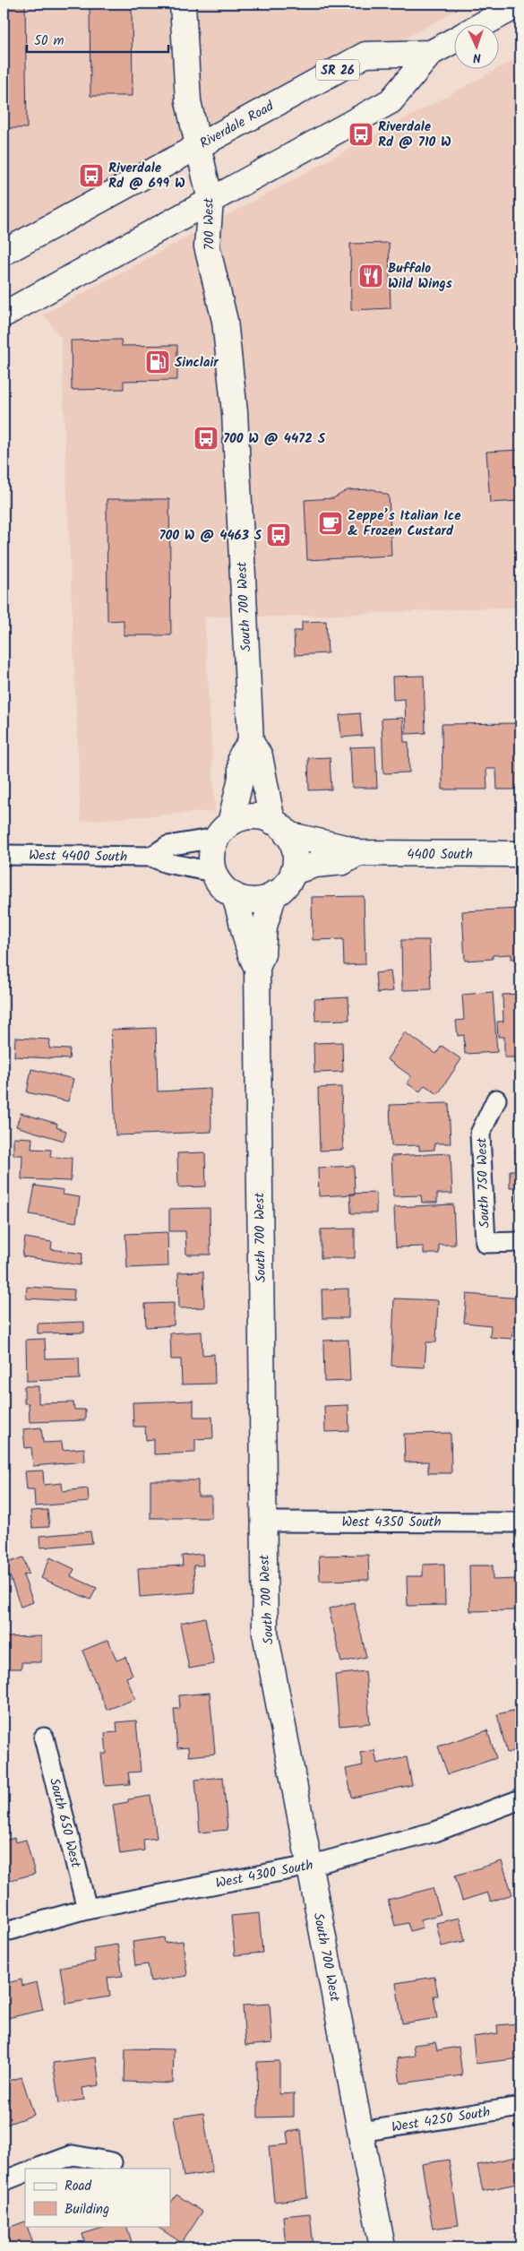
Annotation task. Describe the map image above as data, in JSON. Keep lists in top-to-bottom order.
{
  "streets": {
    "street": [
      "SR 26",
      "Riverdale Road",
      "700 West",
      "South 700 West",
      "4400 South",
      "West 4400 South",
      "South 750 West",
      "West 4350 South",
      "South 650 West",
      "West 4300 South",
      "West 4250 South"
    ]
  },
  "crossings": [
    ["Riverdale Road", "700 West"],
    ["700 West", "South 700 West"],
    ["South 700 West", "West 4400 South"],
    ["South 700 West", "West 4350 South"],
    ["South 700 West", "West 4300 South"],
    ["South 700 West", "West 4250 South"],
    ["South 650 West", "West 4300 South"]
  ],
  "places": {
    "bus stop": [
      "Riverdale Rd @ 710 W",
      "Riverdale Rd @ 699 W",
      "700 W @ 4472 S",
      "700 W @ 4463 S"
    ],
    "restaurant": ["Buffalo Wild Wings"],
    "fuel station": ["Sinclair"],
    "cafe": ["Zeppe’s Italian Ice & Frozen Custard"]
  },
  "legend": ["Road", "Building"],
  "scale_bar": "50 m",
  "north": "bottom"
}
